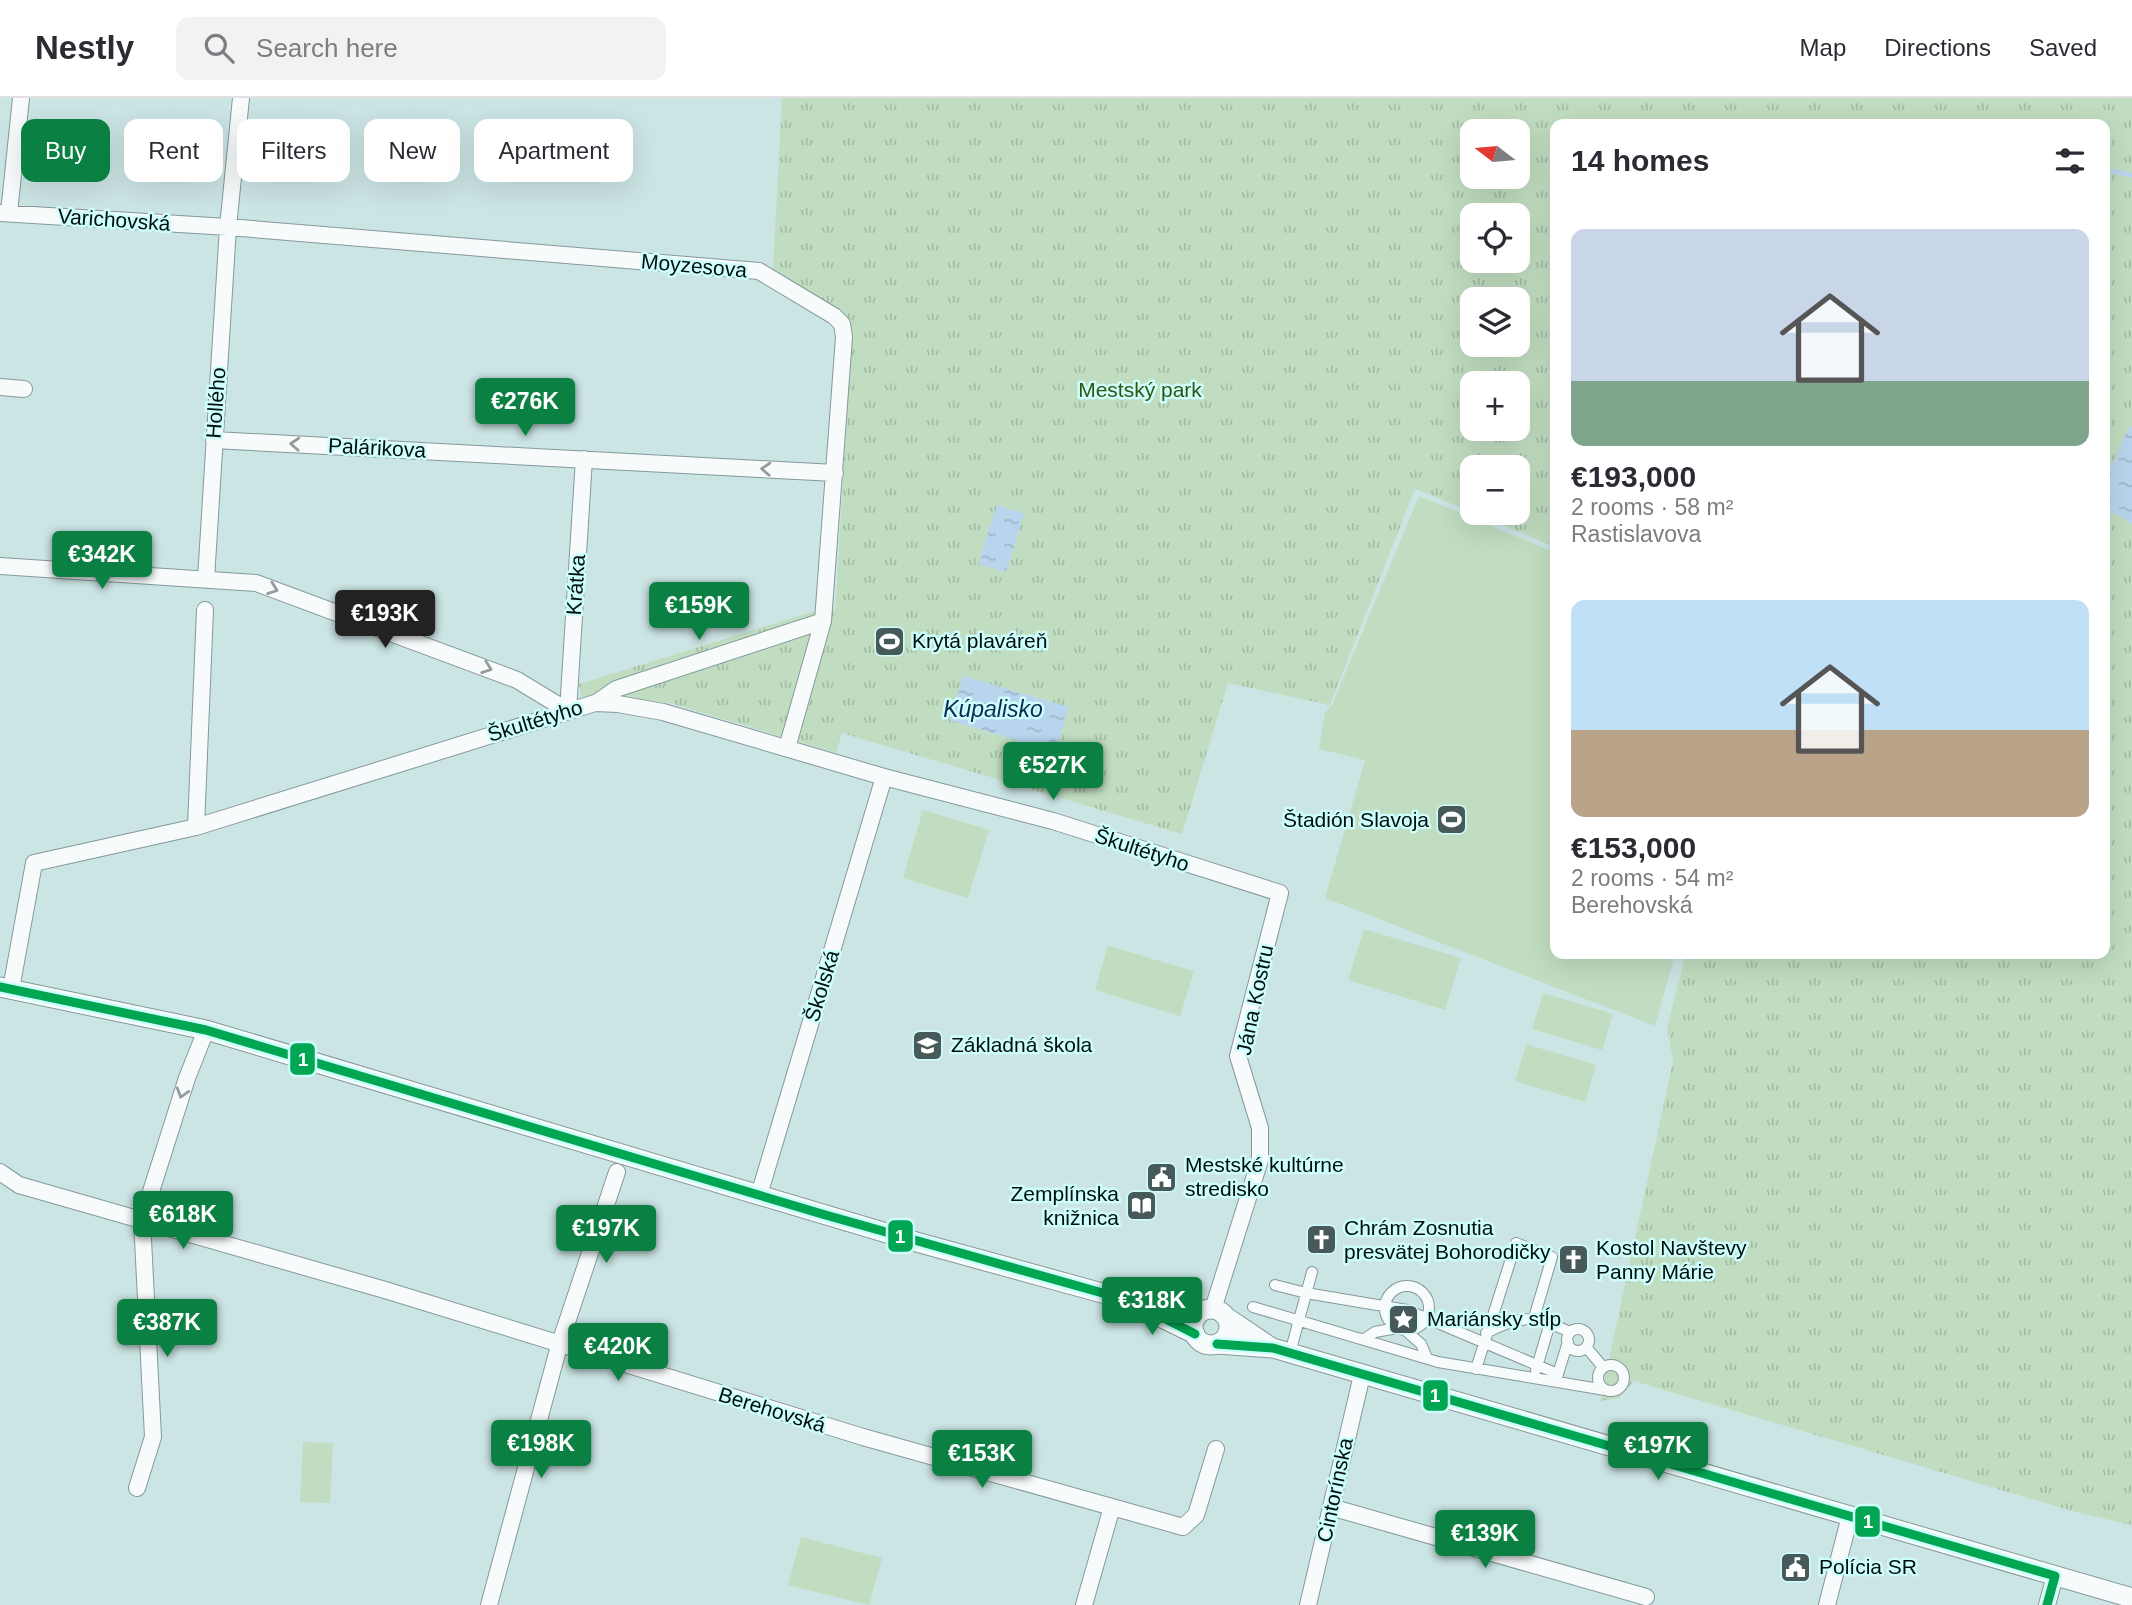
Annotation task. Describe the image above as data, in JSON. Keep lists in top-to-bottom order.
{
  "streets": {
    "street": [
      "Varichovská",
      "Moyzesova",
      "Hollého",
      "Palárikova",
      "Krátka",
      "Škultétyho",
      "Školská",
      "Jána Kostru",
      "Berehovská",
      "Cintorínska"
    ]
  },
  "crossings": [
    ["Varichovská", "Moyzesova"],
    ["Varichovská", "Hollého"],
    ["Moyzesova", "Hollého"],
    ["Moyzesova", "Palárikova"],
    ["Moyzesova", "Škultétyho"],
    ["Hollého", "Palárikova"],
    ["Palárikova", "Krátka"],
    ["Krátka", "Škultétyho"],
    ["Škultétyho", "Školská"],
    ["Škultétyho", "Jána Kostru"]
  ],
  "one_way": ["Palárikova"],
  "water": ["Kúpalisko"],
  "parks": ["Mestský park"],
  "places": {
    "sports": ["Krytá plaváreň", "Štadión Slavoja"],
    "school or university": ["Základná škola"],
    "public building": ["Mestské kultúrne stredisko", "Polícia SR"],
    "library": ["Zemplínska knižnica"],
    "church": ["Chrám Zosnutia presvätej Bohorodičky", "Kostol Navštevy Panny Márie"],
    "place": ["Mariánsky stĺp"]
  },
  "lines": ["transit line 1"],
  "north": "left",
  "page": {
    "header": "Nestly",
    "search": "Search here",
    "nav": ["Map", "Directions", "Saved"],
    "map_buttons": ["+", "−"],
    "chip": [
      "Buy",
      "Rent",
      "Filters",
      "New",
      "Apartment"
    ],
    "heading": "14 homes",
    "list": [
      {
        "name": "€193,000",
        "note": "2 rooms · 58 m² · Rastislavova"
      },
      {
        "name": "€153,000",
        "note": "2 rooms · 54 m² · Berehovská"
      }
    ],
    "price": [
      "€276K",
      "€342K",
      "€159K",
      "€193K",
      "€527K",
      "€618K",
      "€197K",
      "€318K",
      "€387K",
      "€420K",
      "€198K",
      "€197K",
      "€153K",
      "€139K"
    ]
  }
}
